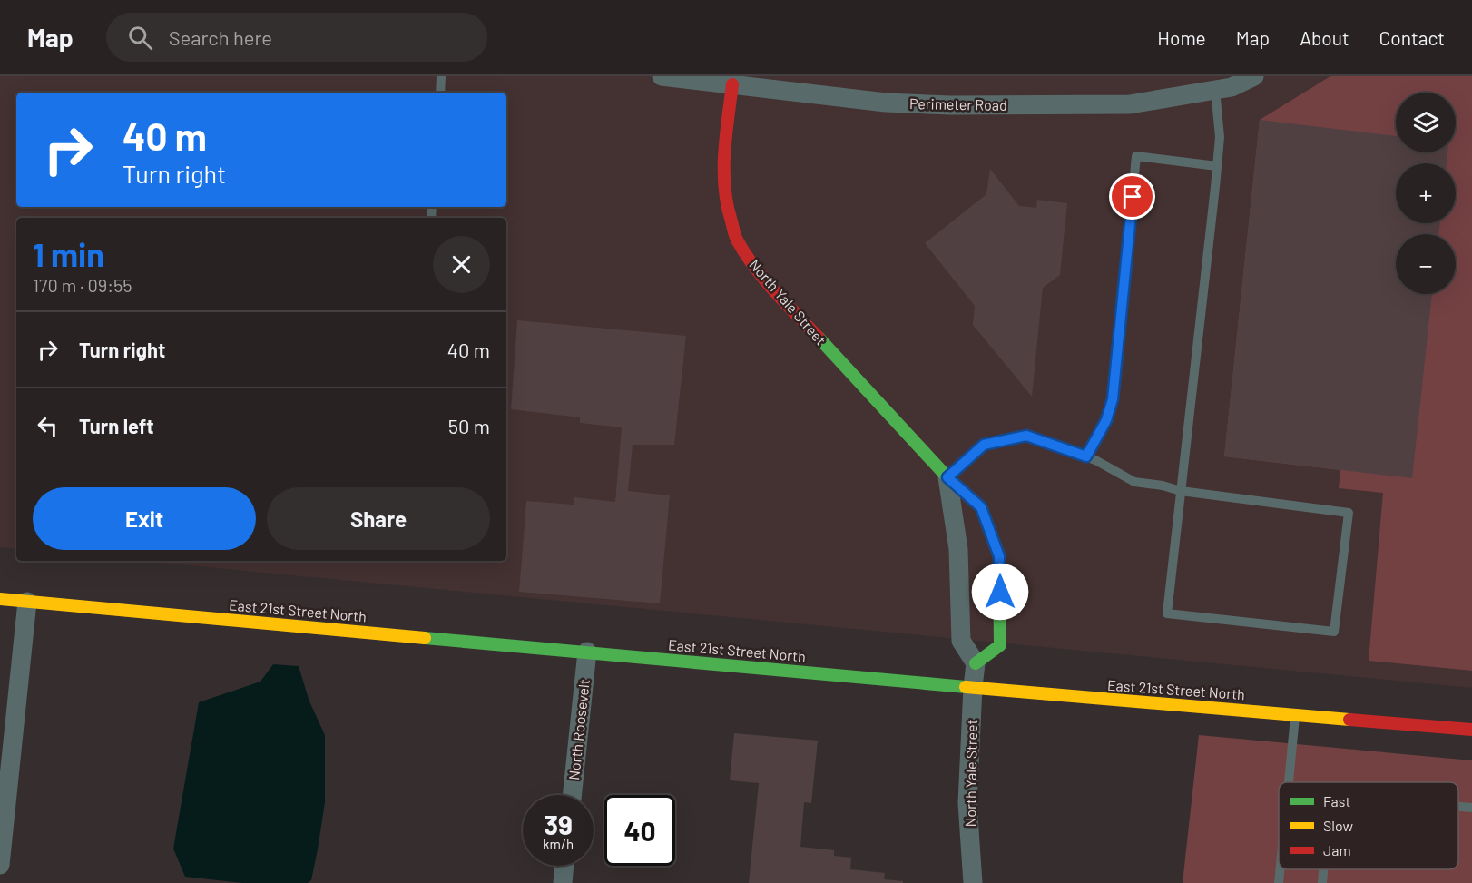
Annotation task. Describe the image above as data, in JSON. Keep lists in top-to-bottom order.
{
  "streets": {
    "main road": ["North Yale Street", "East 21st Street North"],
    "street": ["Perimeter Road", "North Roosevelt"]
  },
  "crossings": [
    ["Perimeter Road", "North Yale Street"],
    ["North Yale Street", "East 21st Street North"],
    ["East 21st Street North", "North Roosevelt"]
  ],
  "legend": ["Fast", "Slow", "Jam"],
  "page": {
    "header": "Map",
    "search": "Search here",
    "nav": [
      "Home",
      "Map",
      "About",
      "Contact"
    ],
    "map_buttons": ["+", "−"],
    "turn": ["40 m", "Turn right"],
    "heading": ["1 min", "170 m · 09:55"],
    "list": [
      {
        "name": "Turn right",
        "value": "40 m"
      },
      {
        "name": "Turn left",
        "value": "50 m"
      }
    ],
    "buttons": ["Exit", "Share"],
    "speed": "39 km/h",
    "limit": "40"
  }
}
